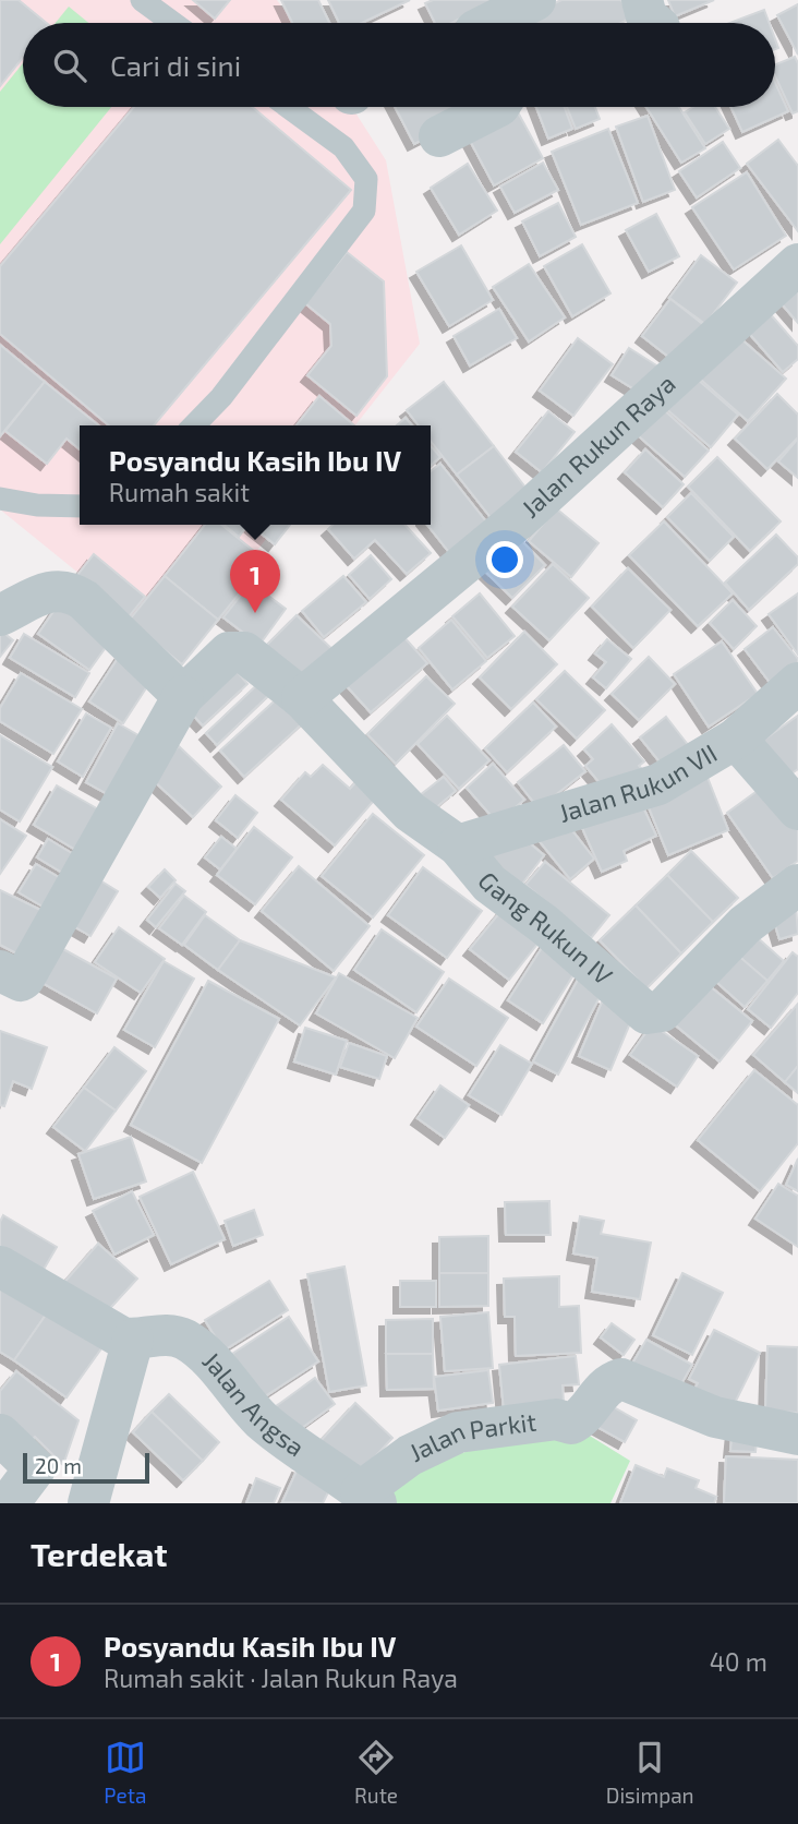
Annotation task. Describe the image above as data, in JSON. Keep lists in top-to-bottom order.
{
  "streets": {
    "street": [
      "Jalan Rukun Raya",
      "Jalan Rukun VII",
      "Gang Rukun IV",
      "Jalan Angsa",
      "Jalan Parkit"
    ]
  },
  "crossings": [
    ["Jalan Rukun Raya", "Gang Rukun IV"],
    ["Jalan Rukun VII", "Gang Rukun IV"],
    ["Jalan Angsa", "Jalan Parkit"]
  ],
  "scale_bar": "20 m",
  "page": {
    "search": "Cari di sini",
    "popup": ["Posyandu Kasih Ibu IV", "Rumah sakit"],
    "pins": "1",
    "scale": "20 m",
    "heading": "Terdekat",
    "list": [
      {
        "mark": "1",
        "name": "Posyandu Kasih Ibu IV",
        "note": "Rumah sakit · Jalan Rukun Raya",
        "value": "40 m"
      }
    ],
    "nav": ["Peta", "Rute", "Disimpan"]
  }
}
